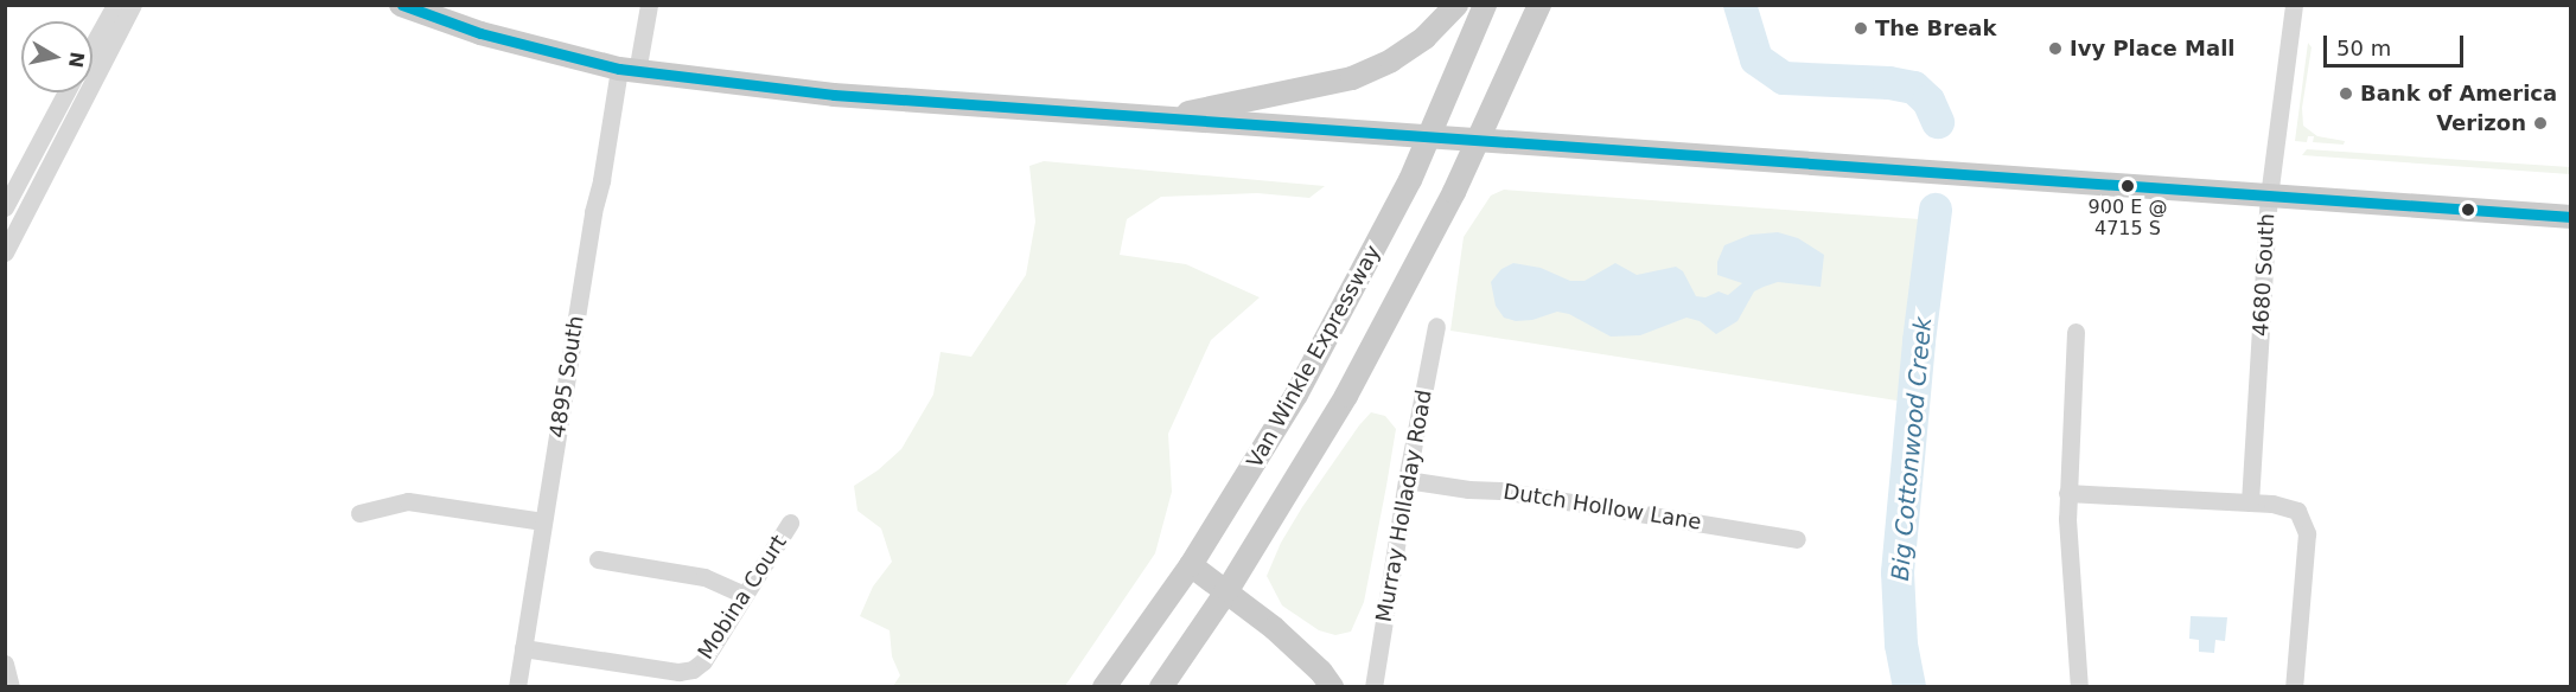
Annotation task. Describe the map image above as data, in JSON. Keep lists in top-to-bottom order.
{
  "streets": {
    "main road": ["Van Winkle Expressway"],
    "street": [
      "4680 South",
      "4895 South",
      "Murray Holladay Road",
      "Dutch Hollow Lane",
      "Mobina Court"
    ]
  },
  "crossings": [
    ["4895 South", "Mobina Court"],
    ["Murray Holladay Road", "Dutch Hollow Lane"]
  ],
  "water": ["Big Cottonwood Creek"],
  "places": [
    "The Break",
    "Ivy Place Mall",
    "Bank of America",
    "Verizon",
    "900 E @ 4715 S"
  ],
  "scale_bar": "50 m",
  "north": "right"
}
